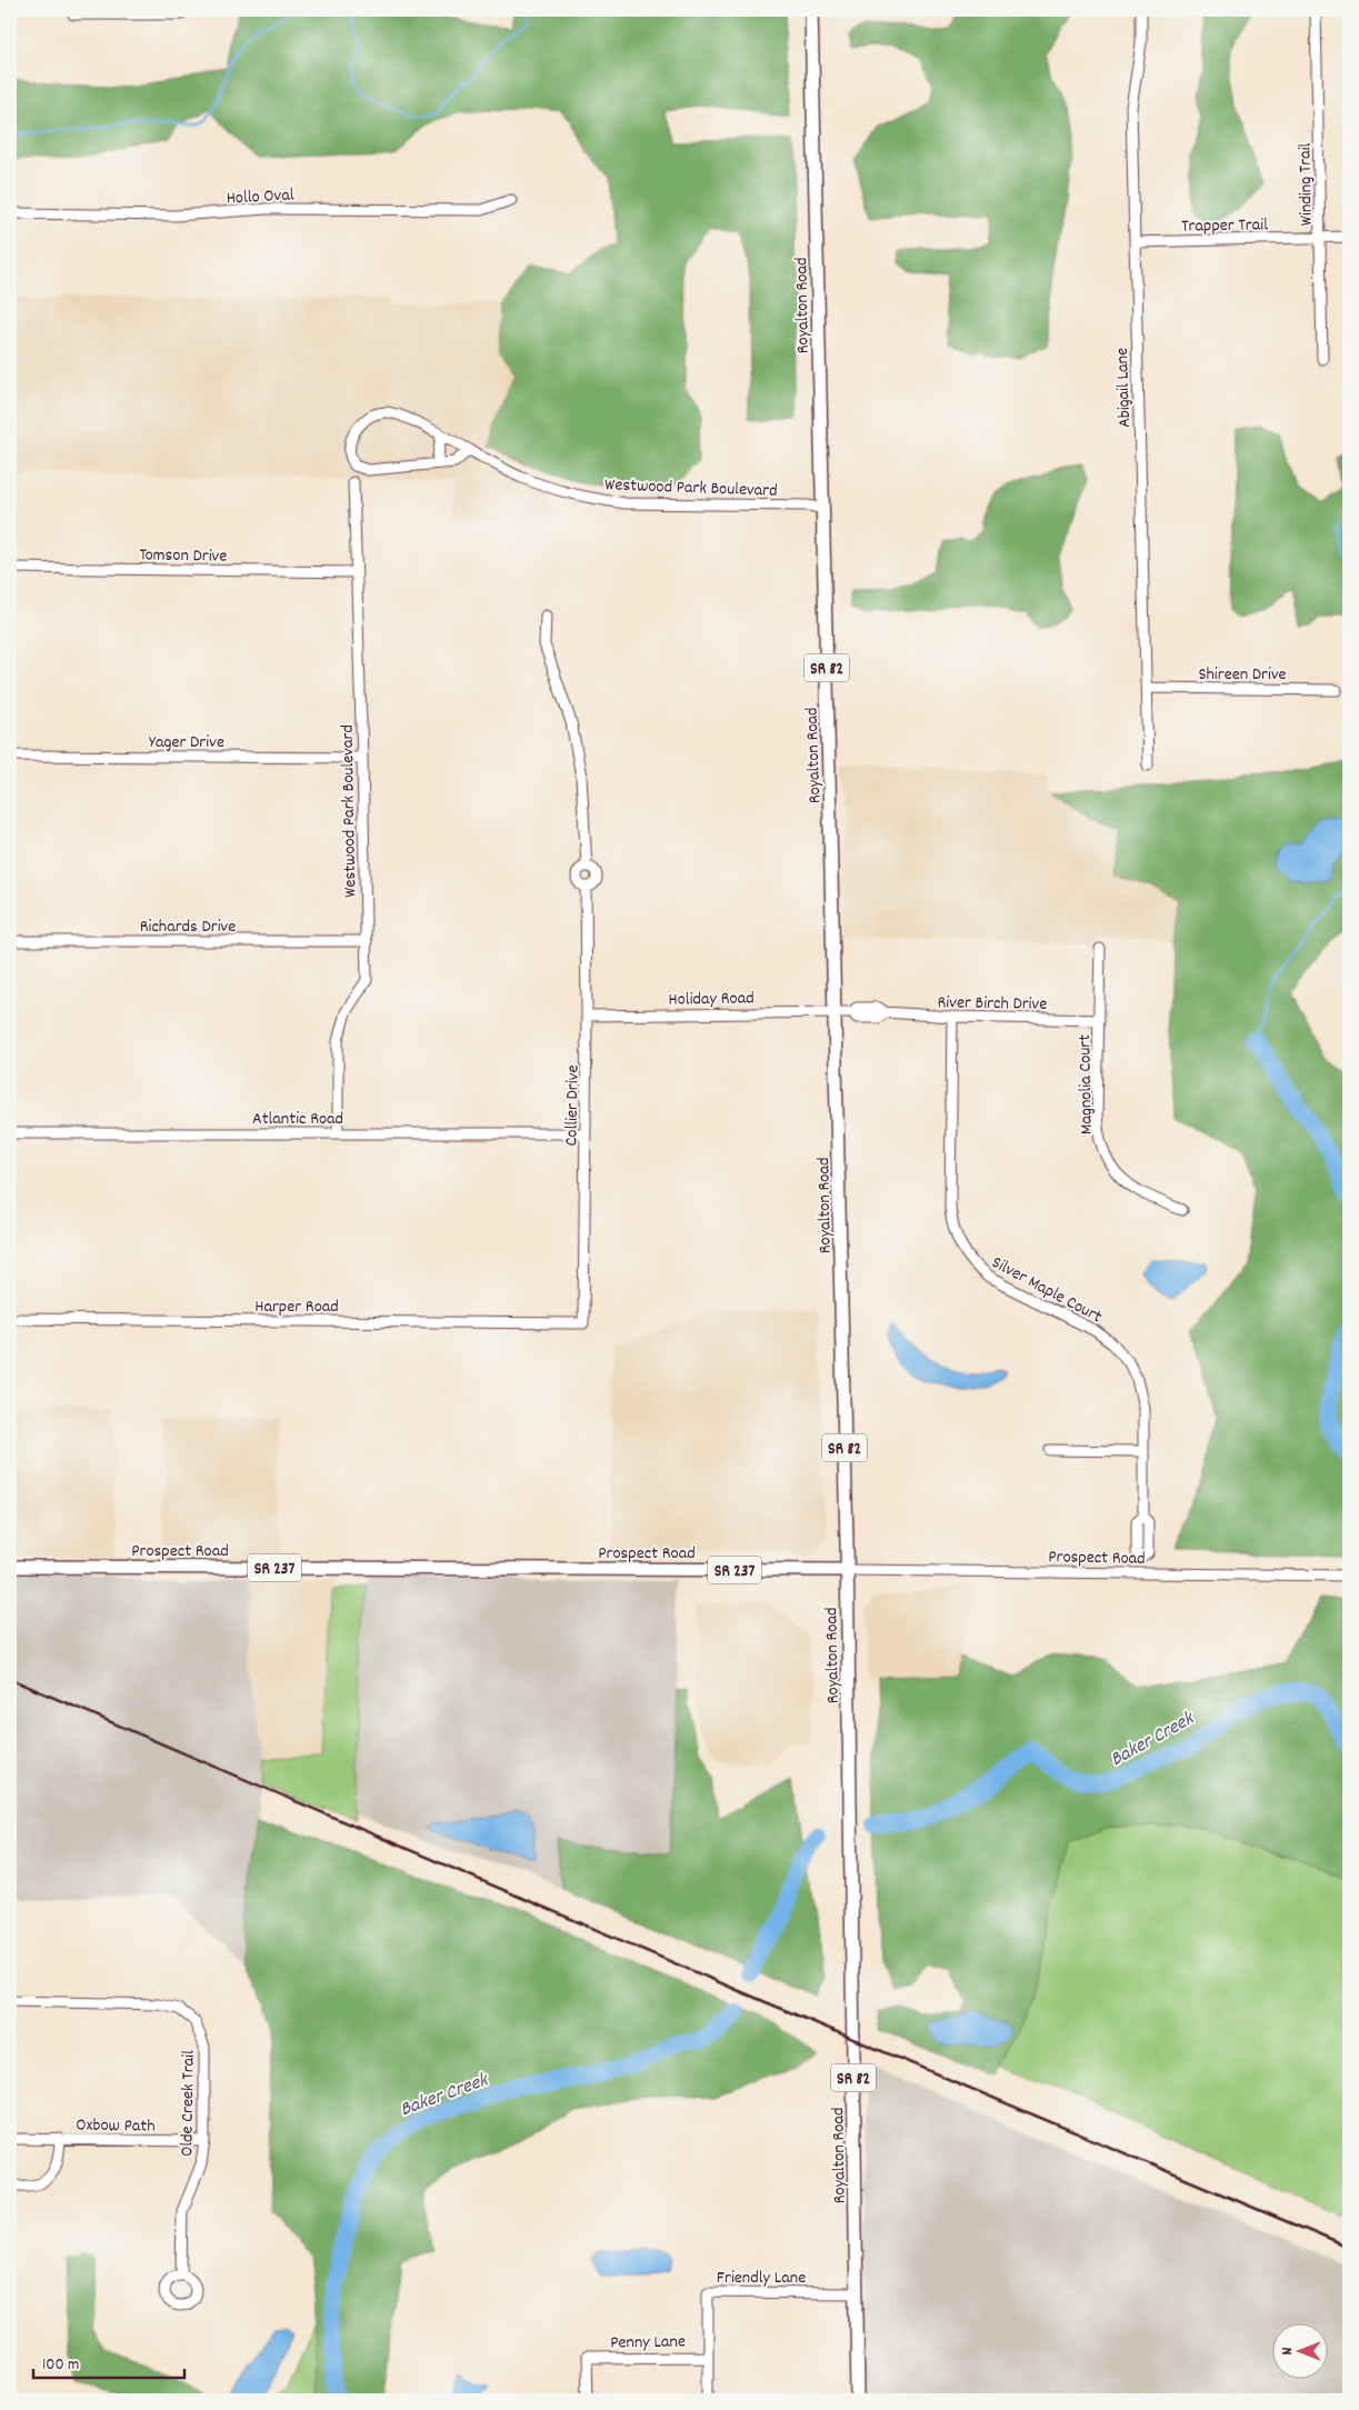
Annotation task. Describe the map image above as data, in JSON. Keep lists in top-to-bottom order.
{
  "streets": {
    "main road": [
      "Royalton Road",
      "SR 82",
      "Prospect Road",
      "SR 237"
    ],
    "street": [
      "Winding Trail",
      "Hollo Oval",
      "Trapper Trail",
      "Abigail Lane",
      "Westwood Park Boulevard",
      "Tomson Drive",
      "Shireen Drive",
      "Yager Drive",
      "Richards Drive",
      "Holiday Road",
      "River Birch Drive",
      "Magnolia Court",
      "Collier Drive",
      "Atlantic Road",
      "Silver Maple Court",
      "Harper Road",
      "Olde Creek Trail",
      "Oxbow Path",
      "Friendly Lane",
      "Penny Lane"
    ]
  },
  "crossings": [
    ["Winding Trail", "Trapper Trail"],
    ["Trapper Trail", "Abigail Lane"],
    ["Royalton Road", "Westwood Park Boulevard"],
    ["Royalton Road", "Holiday Road"],
    ["Royalton Road", "River Birch Drive"],
    ["Royalton Road", "Prospect Road"],
    ["Royalton Road", "Friendly Lane"],
    ["Abigail Lane", "Shireen Drive"],
    ["Westwood Park Boulevard", "Tomson Drive"],
    ["Westwood Park Boulevard", "Yager Drive"],
    ["Westwood Park Boulevard", "Richards Drive"],
    ["Westwood Park Boulevard", "Atlantic Road"],
    ["Holiday Road", "River Birch Drive"],
    ["Holiday Road", "Collier Drive"],
    ["River Birch Drive", "Magnolia Court"],
    ["River Birch Drive", "Silver Maple Court"],
    ["Collier Drive", "Atlantic Road"],
    ["Collier Drive", "Harper Road"],
    ["Silver Maple Court", "Prospect Road"],
    ["Olde Creek Trail", "Oxbow Path"],
    ["Friendly Lane", "Penny Lane"]
  ],
  "water": ["Baker Creek"],
  "scale_bar": "100 m",
  "north": "left"
}
